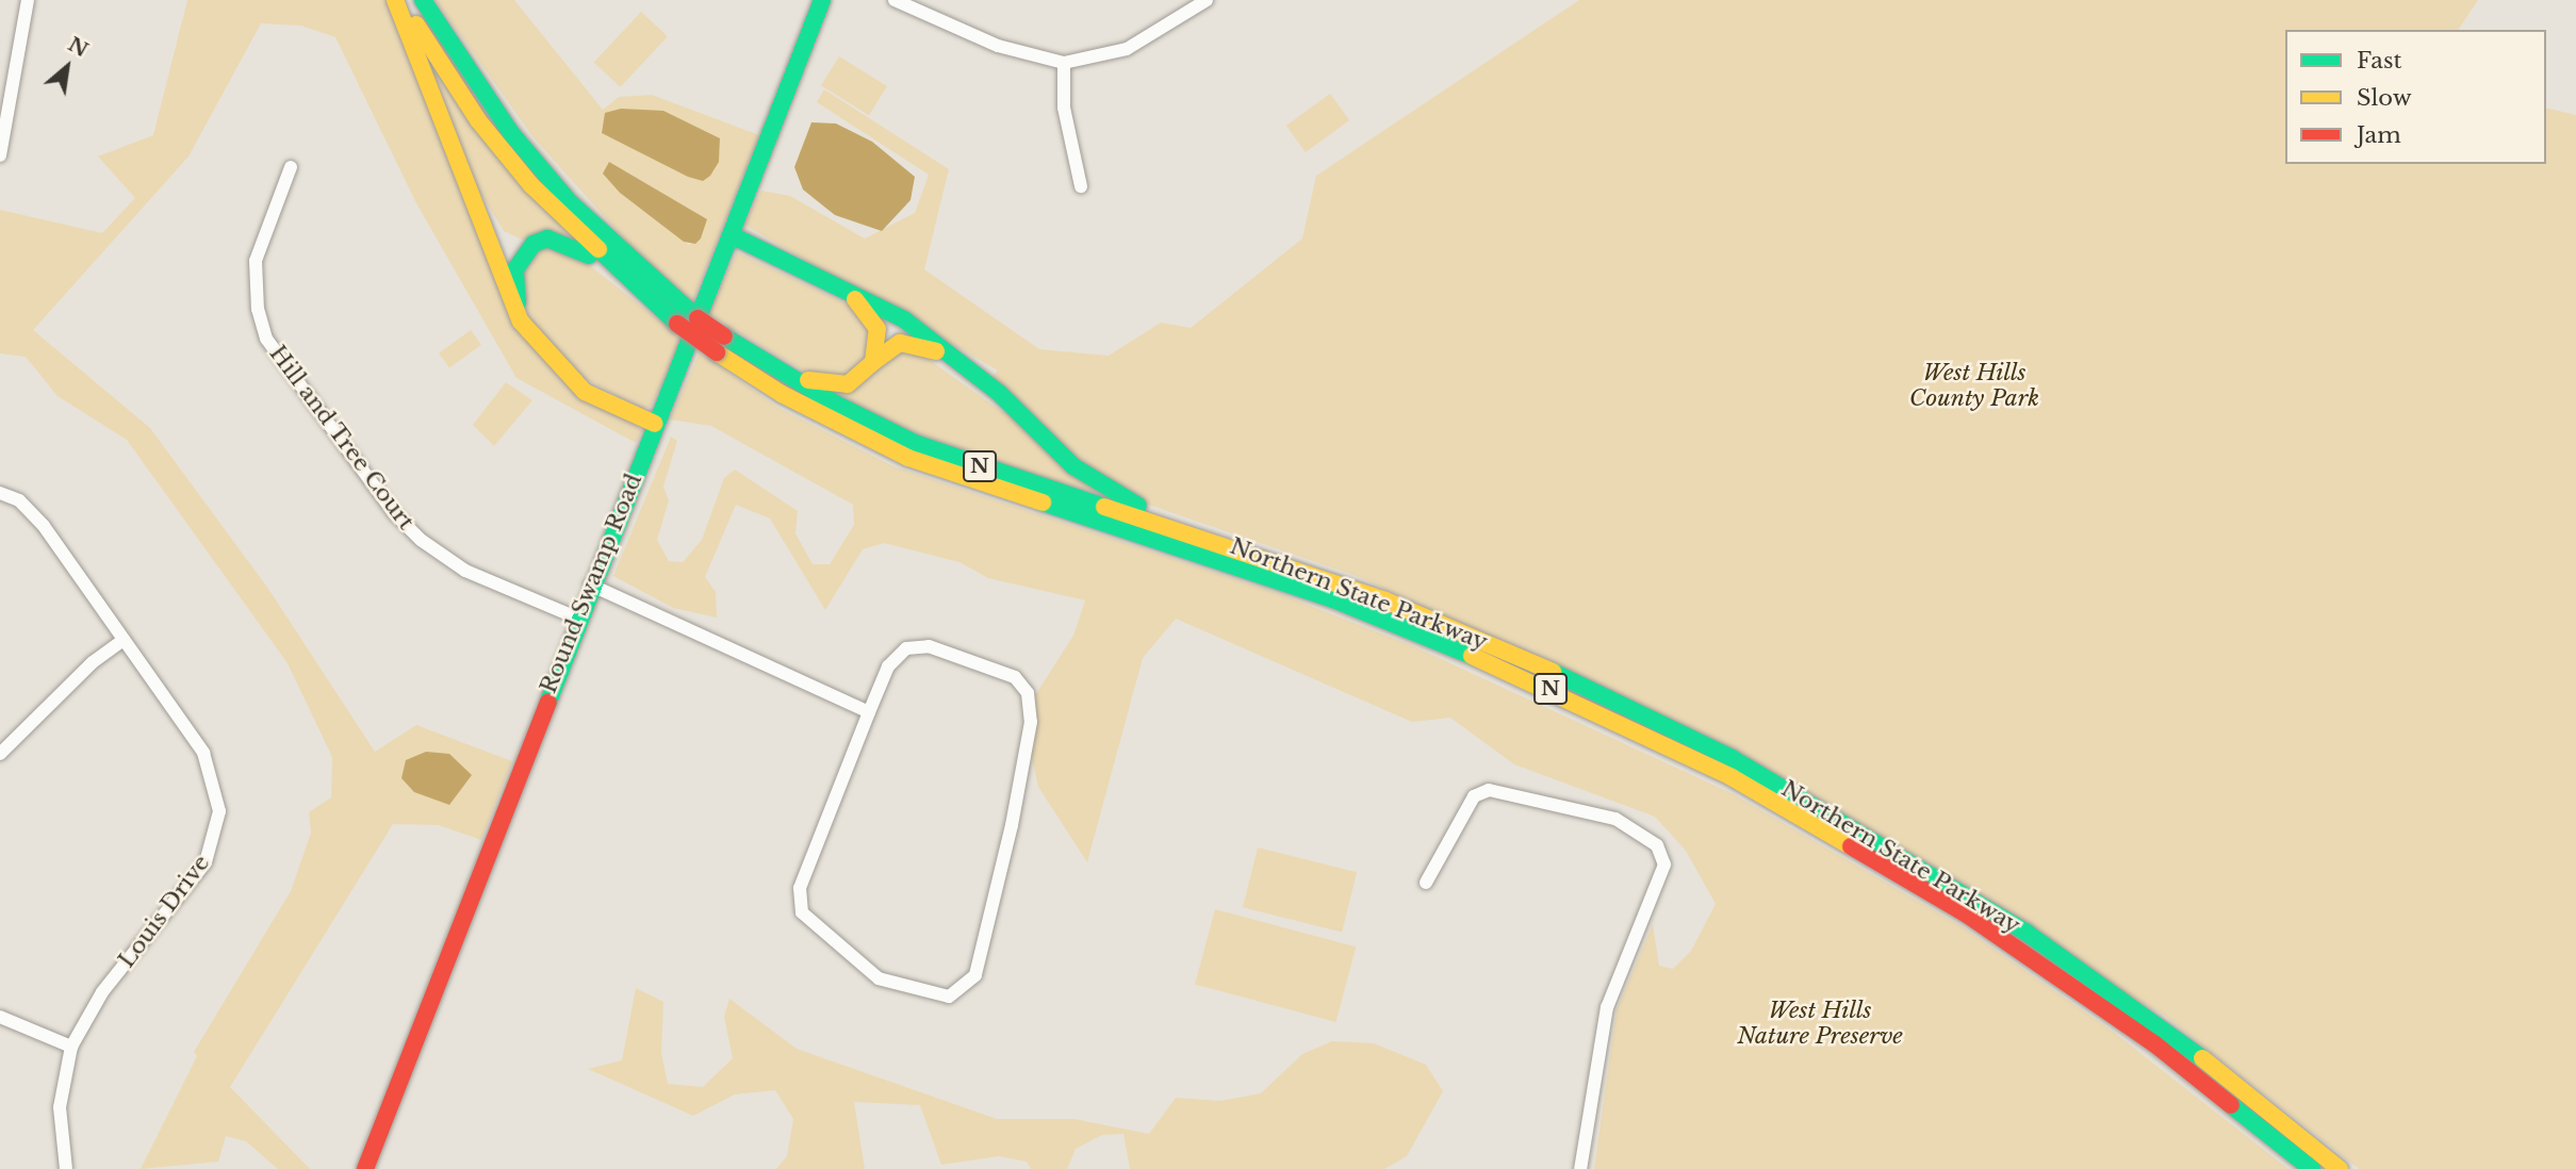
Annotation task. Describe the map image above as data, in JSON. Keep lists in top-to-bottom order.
{
  "streets": {
    "main road": ["N", "Round Swamp Road", "Northern State Parkway"],
    "street": ["Hill and Tree Court", "Louis Drive"]
  },
  "crossings": [
    ["Hill and Tree Court", "Round Swamp Road"]
  ],
  "parks": ["West Hills County Park", "West Hills Nature Preserve"],
  "legend": ["Fast", "Slow", "Jam"],
  "north": "top right"
}
